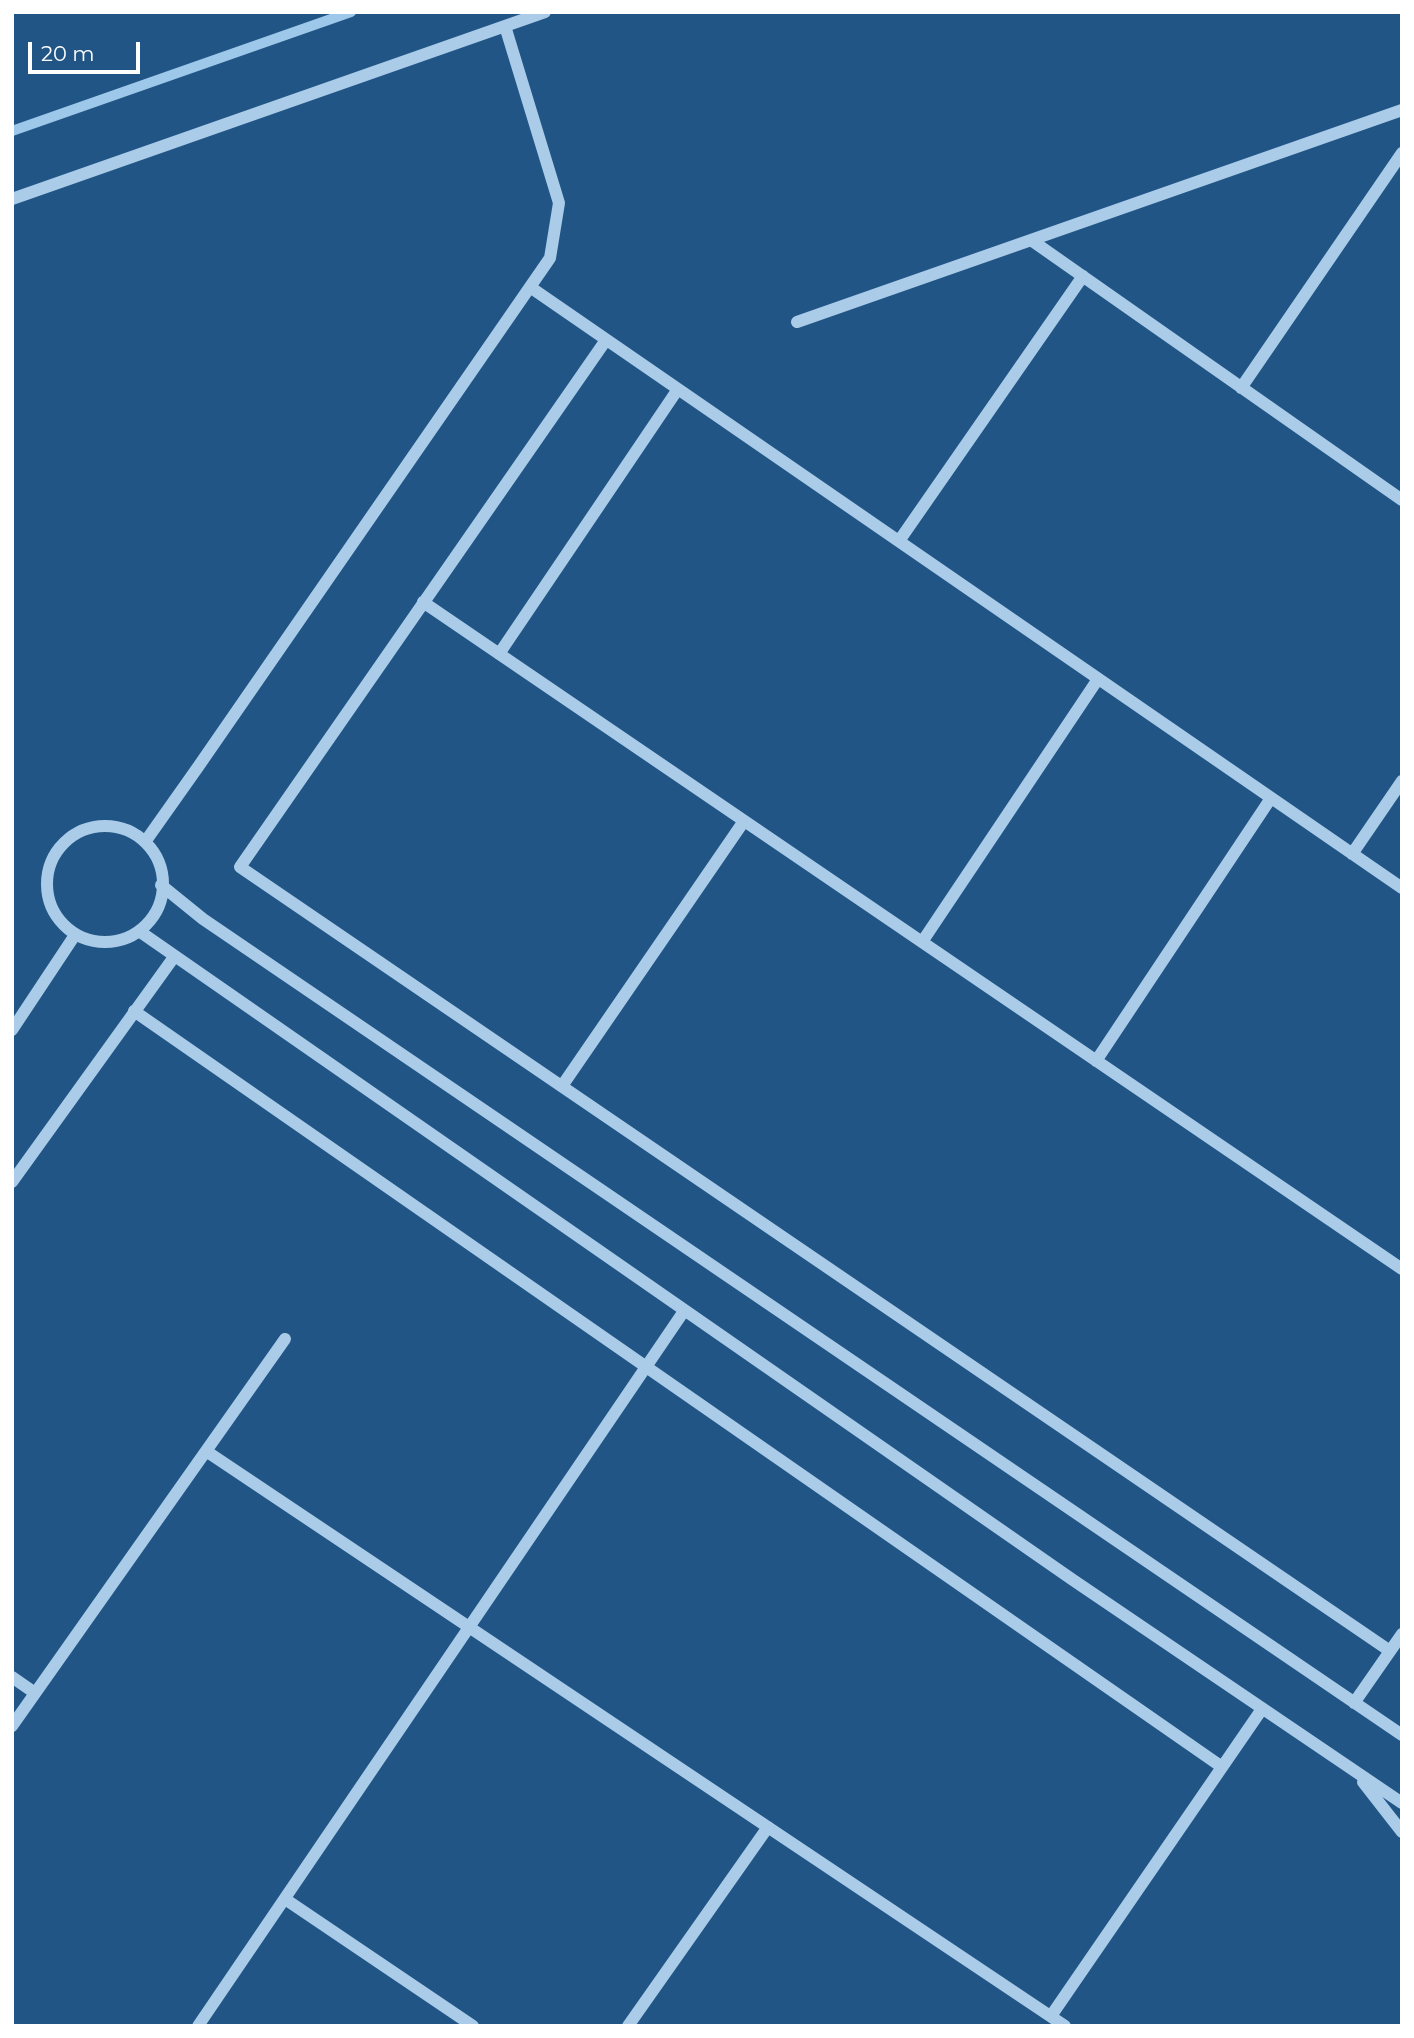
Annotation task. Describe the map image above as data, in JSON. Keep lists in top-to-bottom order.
{
  "scale_bar": "20 m"
}
